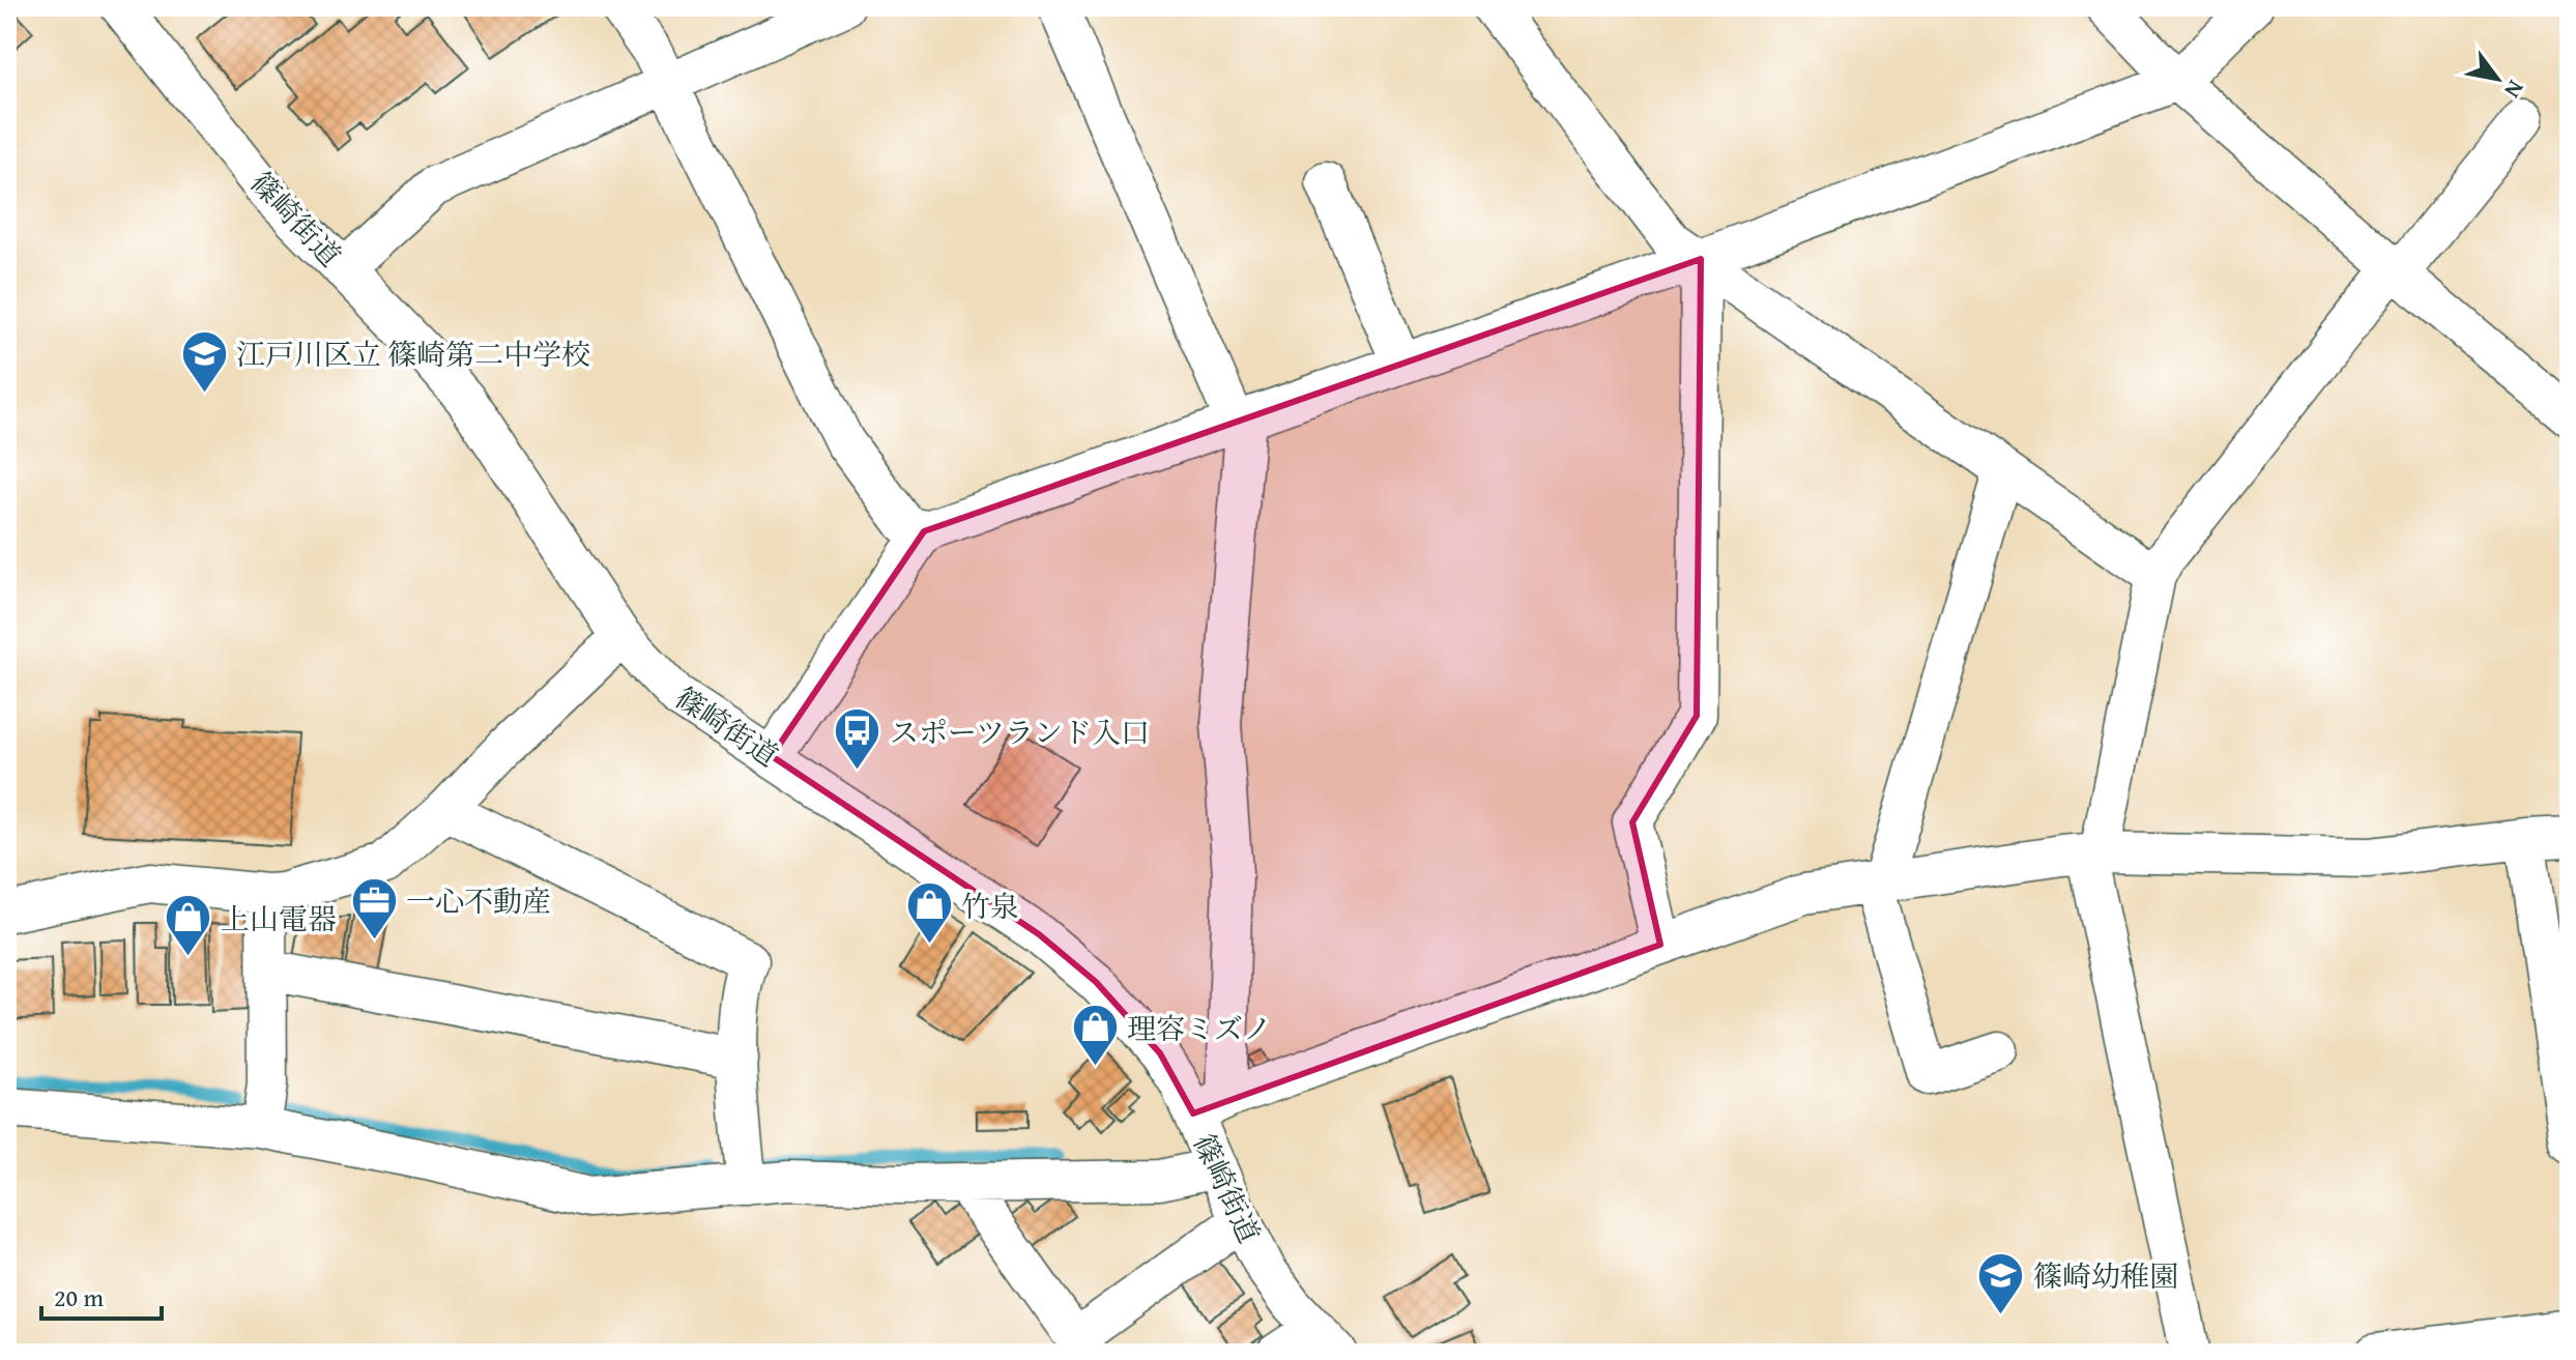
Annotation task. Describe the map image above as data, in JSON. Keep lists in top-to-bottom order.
{
  "streets": {
    "street": ["篠崎街道"]
  },
  "places": {
    "school or university": ["江戸川区立 篠崎第二中学校", "篠崎幼稚園"],
    "bus stop": ["スポーツランド入口"],
    "office": ["一心不動産"],
    "shop": ["竹泉", "上山電器", "理容ミズノ"]
  },
  "scale_bar": "20 m",
  "north": "bottom right"
}
